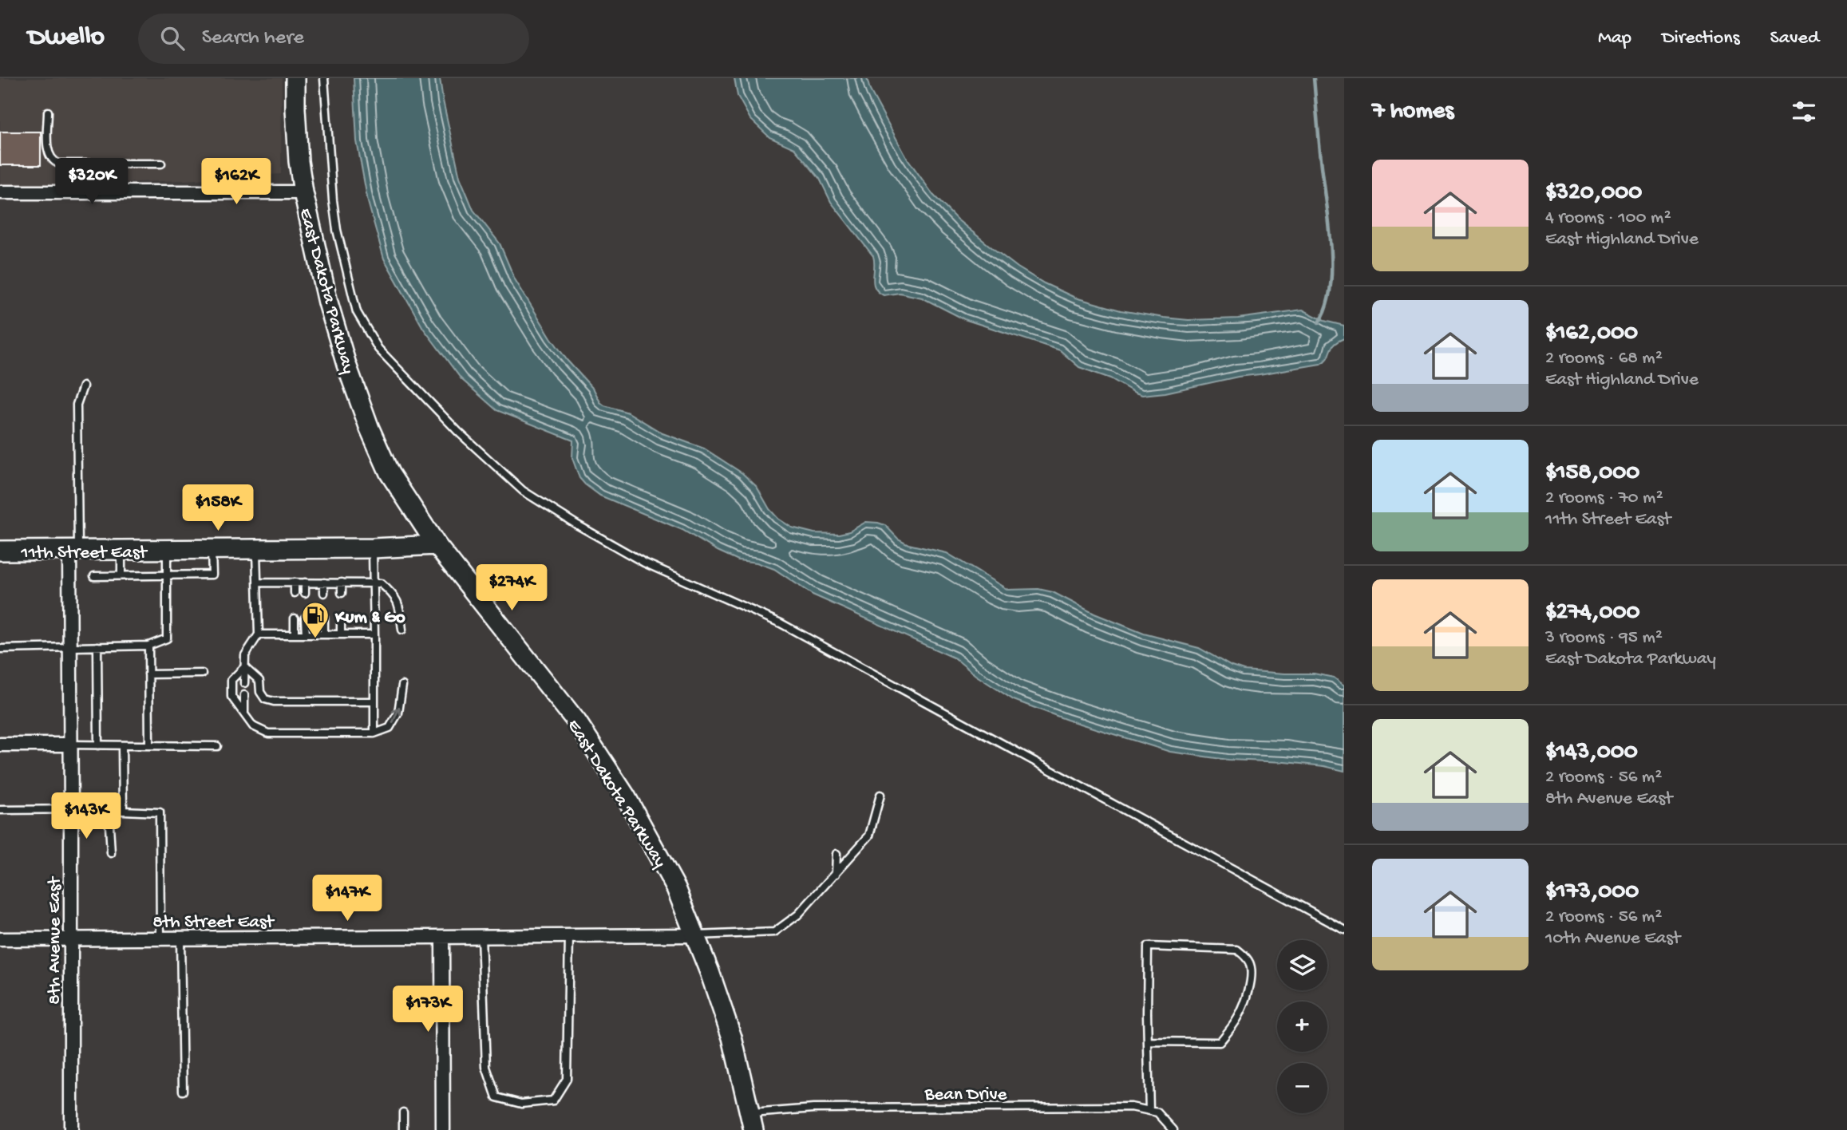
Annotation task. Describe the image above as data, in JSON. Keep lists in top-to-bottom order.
{
  "streets": {
    "main road": ["East Dakota Parkway", "11th Street East"],
    "street": ["8th Street East", "8th Avenue East"],
    "lane": ["Bean Drive"]
  },
  "crossings": [
    ["East Dakota Parkway", "11th Street East"],
    ["East Dakota Parkway", "8th Street East"],
    ["East Dakota Parkway", "Bean Drive"],
    ["11th Street East", "8th Avenue East"],
    ["8th Street East", "8th Avenue East"]
  ],
  "places": {
    "fuel station": ["Kum & Go"]
  },
  "page": {
    "header": "Dwello",
    "search": "Search here",
    "nav": ["Map", "Directions", "Saved"],
    "heading": "7 homes",
    "list": [
      {
        "name": "$320,000",
        "note": "4 rooms · 100 m² · East Highland Drive"
      },
      {
        "name": "$162,000",
        "note": "2 rooms · 68 m² · East Highland Drive"
      },
      {
        "name": "$158,000",
        "note": "2 rooms · 70 m² · 11th Street East"
      },
      {
        "name": "$274,000",
        "note": "3 rooms · 95 m² · East Dakota Parkway"
      },
      {
        "name": "$143,000",
        "note": "2 rooms · 56 m² · 8th Avenue East"
      },
      {
        "name": "$173,000",
        "note": "2 rooms · 56 m² · 10th Avenue East"
      }
    ],
    "price": [
      "$320K",
      "$162K",
      "$158K",
      "$274K",
      "$143K",
      "$147K",
      "$173K"
    ],
    "map_buttons": ["+", "−"]
  }
}
